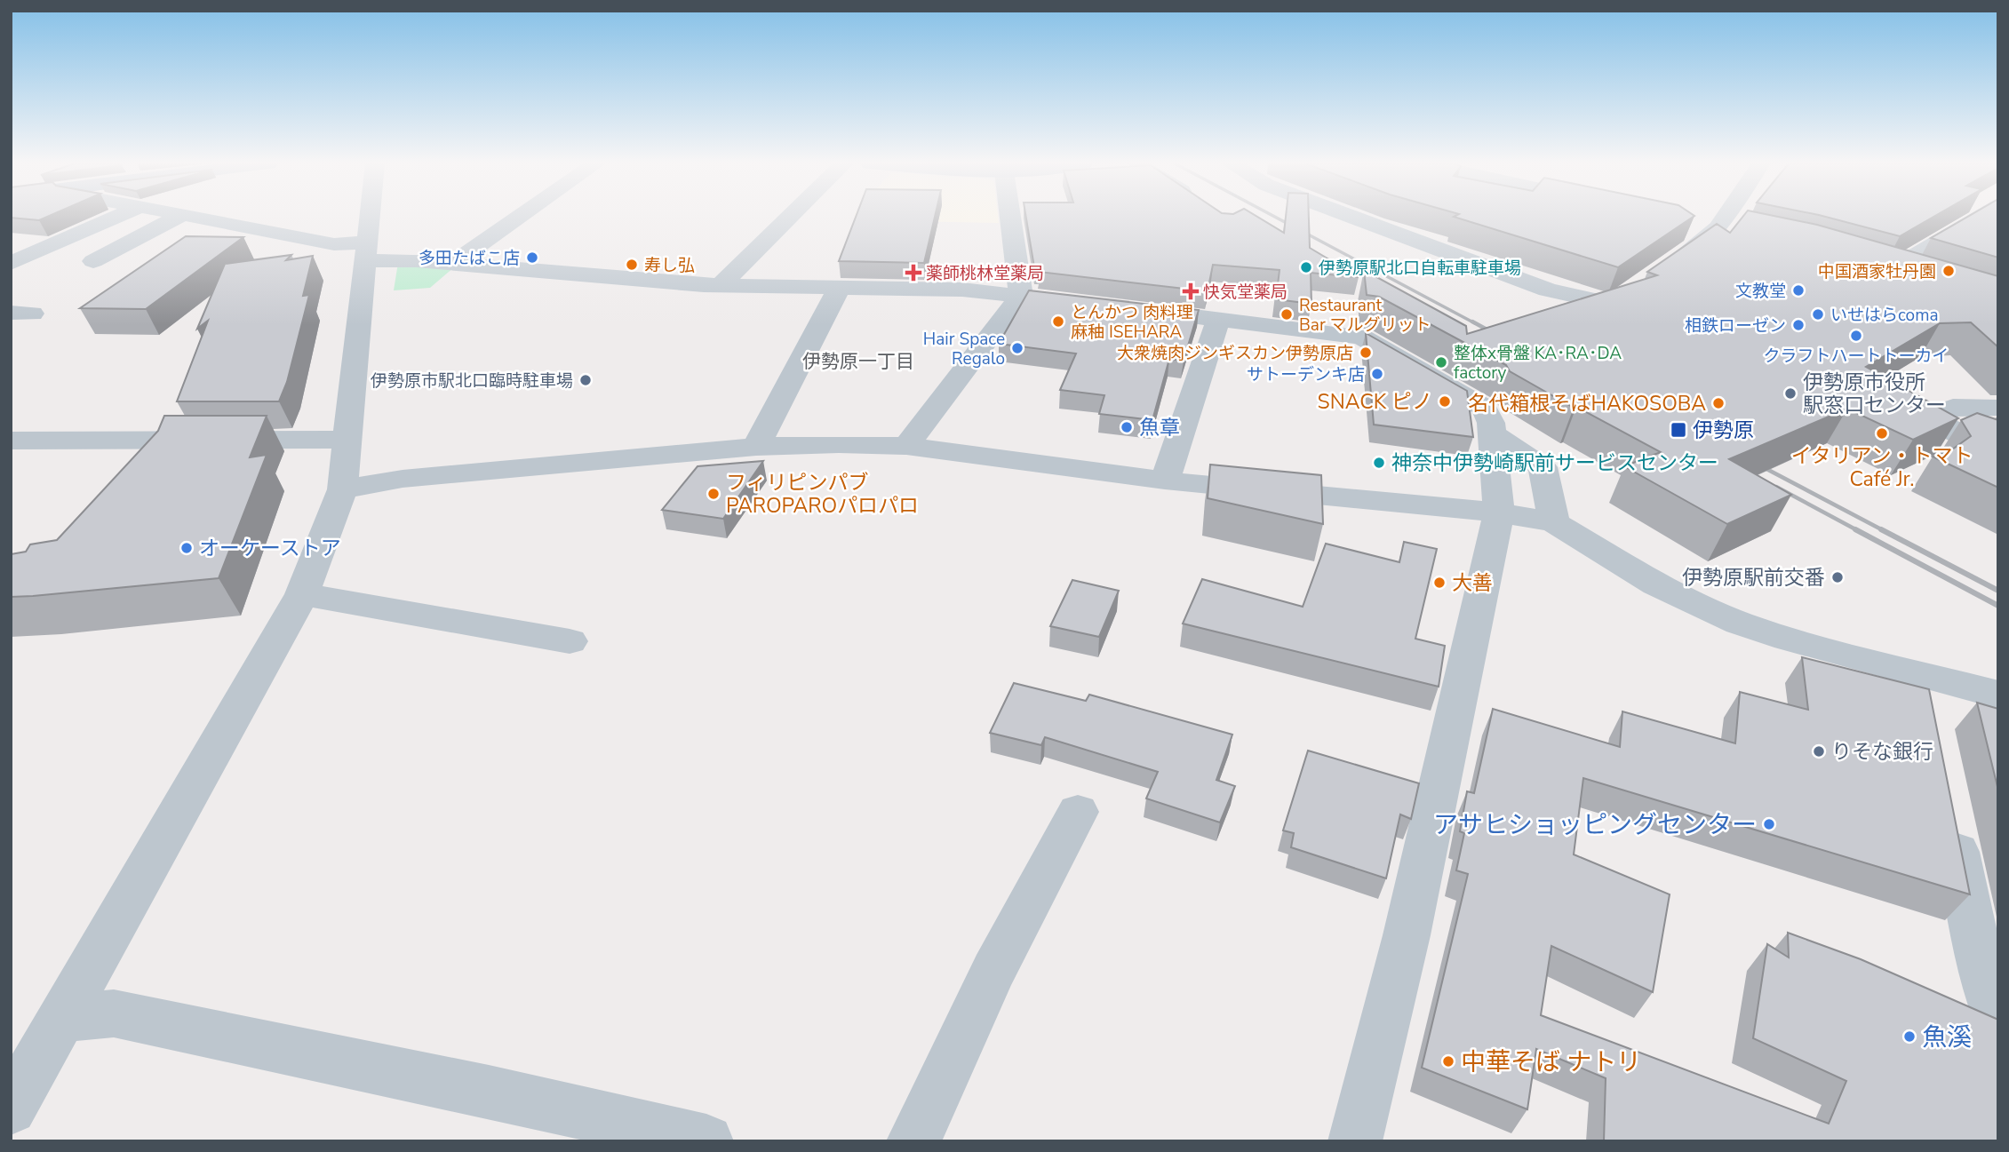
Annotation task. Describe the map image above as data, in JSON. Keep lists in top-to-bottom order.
{
  "districts": ["伊勢原一丁目"],
  "places": {
    "other": [
      "多田たばこ店",
      "寿し弘",
      "伊勢原駅北口自転車駐車場",
      "中国酒家牡丹園",
      "文教堂",
      "Restaurant Bar マルグリット",
      "いせはらcoma",
      "とんかつ 肉料理 麻秞 ISEHARA",
      "相鉄ローゼン",
      "クラフトハートトーカイ",
      "Hair Space Regalo",
      "大衆焼肉ジンギスカン伊勢原店",
      "整体x骨盤 KA･RA･DA factory",
      "サトーデンキ店",
      "伊勢原市駅北口臨時駐車場",
      "伊勢原市役所 駅窓口センター",
      "SNACK ピノ",
      "名代箱根そばHAKOSOBA",
      "魚章",
      "イタリアン・トマト Café Jr.",
      "神奈中伊勢崎駅前サービスセンター",
      "フィリピンパブ PAROPAROパロパロ",
      "オーケーストア",
      "伊勢原駅前交番",
      "大善",
      "りそな銀行",
      "アサヒショッピングセンター",
      "魚溪",
      "中華そば ナトリ"
    ],
    "health": ["薬師桃林堂薬局", "快気堂薬局"],
    "transit": ["伊勢原"]
  }
}
